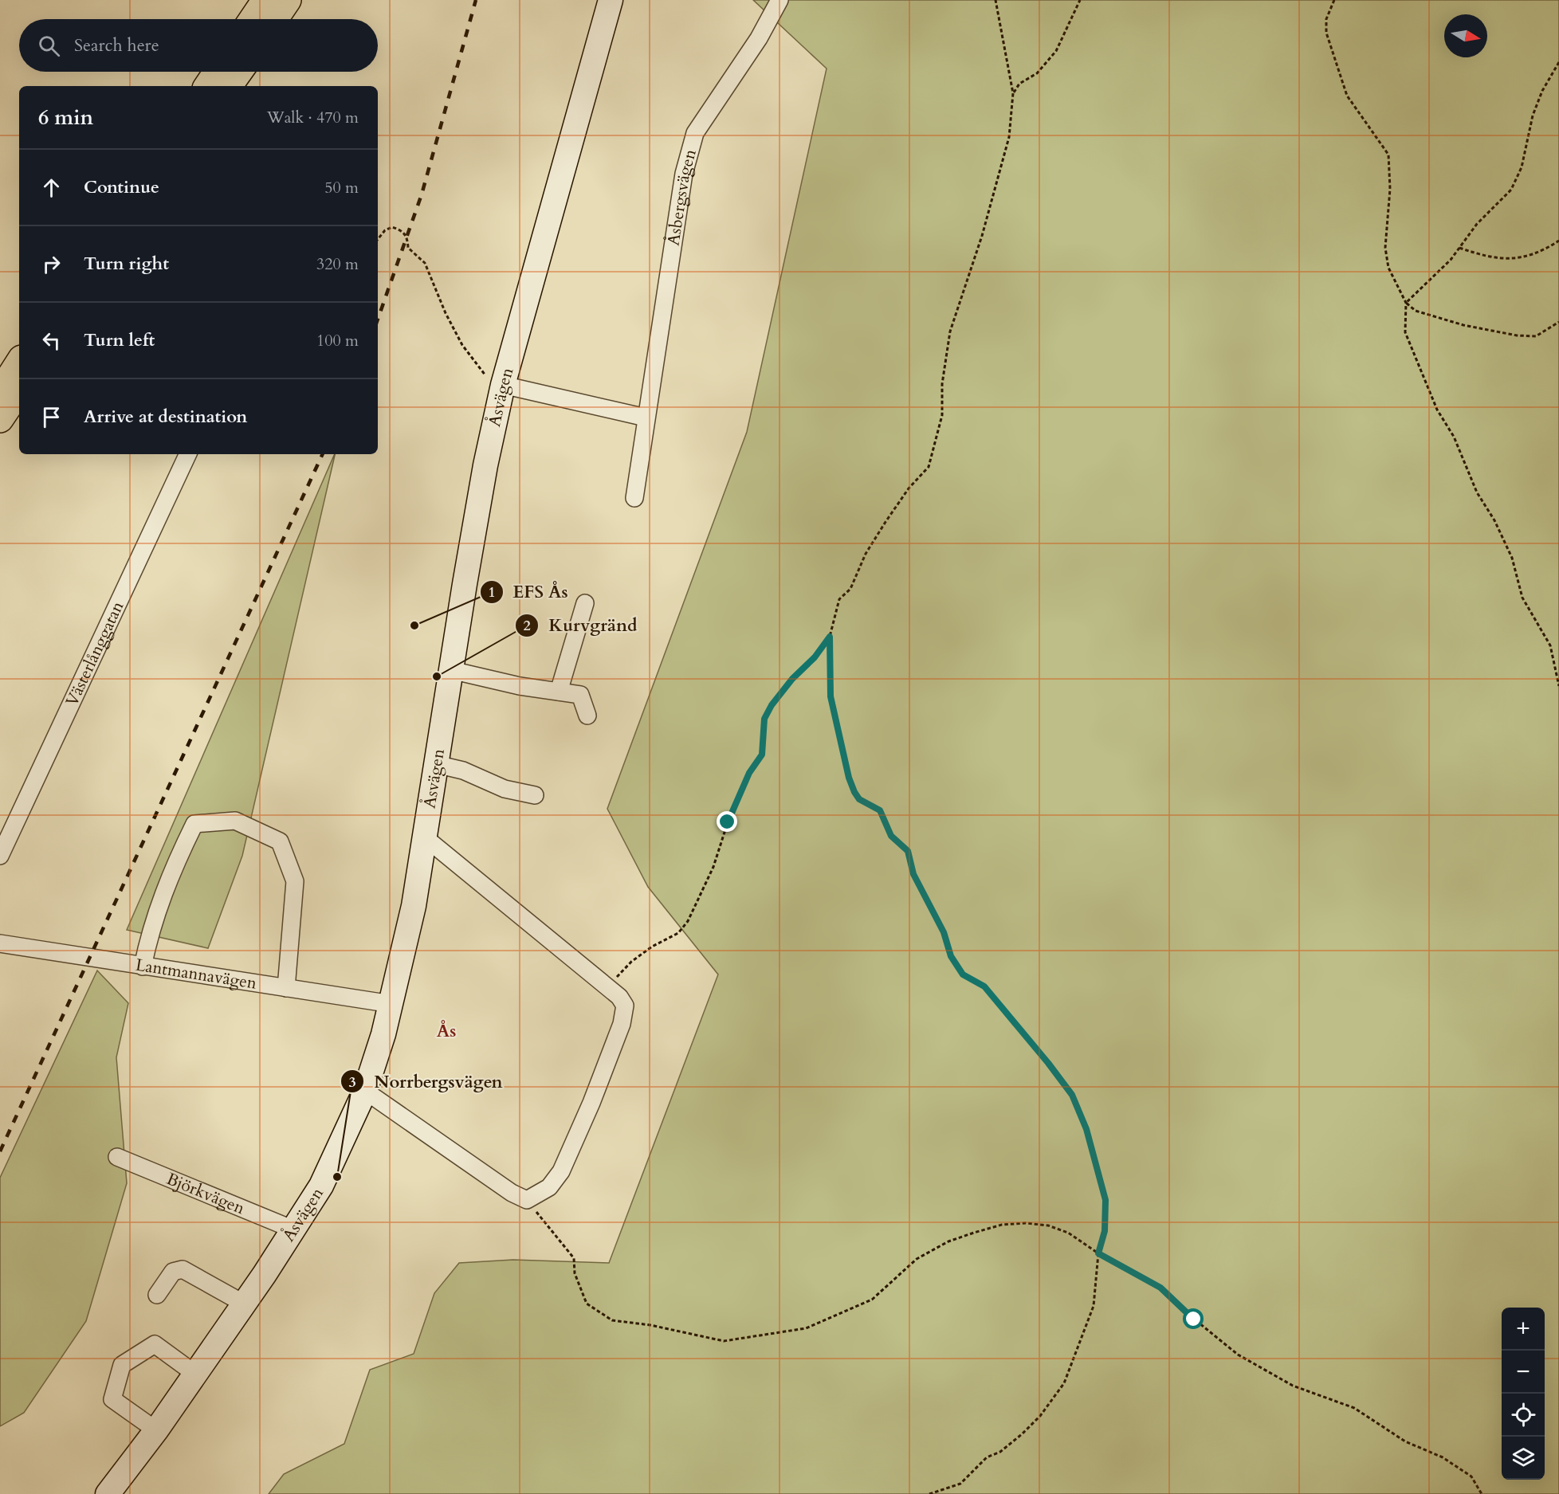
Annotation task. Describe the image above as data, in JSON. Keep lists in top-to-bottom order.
{
  "streets": {
    "street": [
      "Åsbergsvägen",
      "Åsvägen",
      "Västerlånggatan",
      "Lantmannavägen",
      "Björkvägen"
    ]
  },
  "crossings": [
    ["Åsvägen", "Lantmannavägen"],
    ["Åsvägen", "Björkvägen"]
  ],
  "districts": ["Ås"],
  "places": ["EFS Ås", "Kurvgränd", "Norrbergsvägen"],
  "north": "right",
  "page": {
    "search": "Search here",
    "heading": ["6 min", "Walk · 470 m"],
    "list": [
      ["Continue", "50 m"],
      ["Turn right", "320 m"],
      ["Turn left", "100 m"],
      "Arrive at destination"
    ],
    "map_buttons": ["+", "−"]
  }
}
